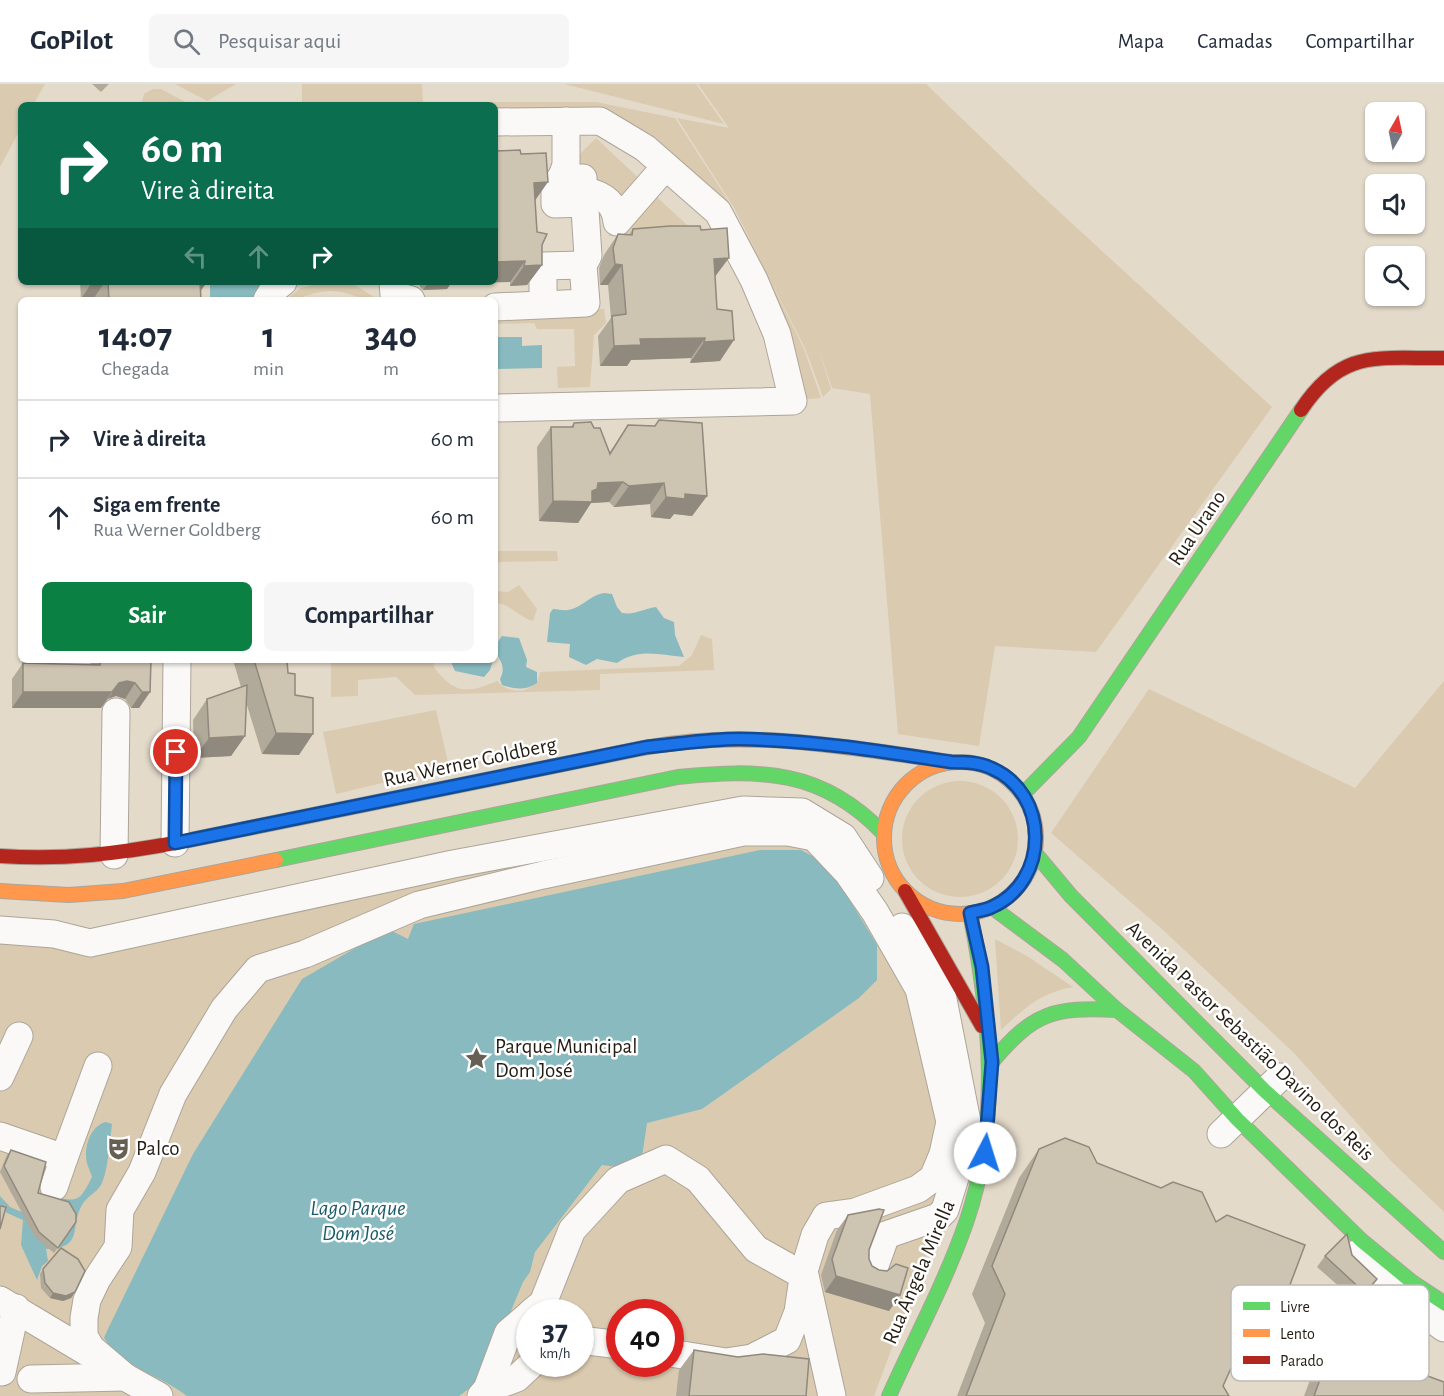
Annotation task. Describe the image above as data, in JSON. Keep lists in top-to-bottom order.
{
  "streets": {
    "main road": [
      "Rua Urano",
      "Rua Werner Goldberg",
      "Avenida Pastor Sebastião Davino dos Reis",
      "Rua Ângela Mirella"
    ]
  },
  "crossings": [
    ["Rua Urano", "Rua Werner Goldberg"],
    ["Rua Urano", "Avenida Pastor Sebastião Davino dos Reis"],
    ["Rua Urano", "Rua Ângela Mirella"],
    ["Rua Werner Goldberg", "Avenida Pastor Sebastião Davino dos Reis"],
    ["Rua Werner Goldberg", "Rua Ângela Mirella"],
    ["Avenida Pastor Sebastião Davino dos Reis", "Rua Ângela Mirella"]
  ],
  "water": ["Lago Parque Dom José"],
  "places": {
    "place": ["Parque Municipal Dom José"],
    "theatre": ["Palco"]
  },
  "legend": ["Livre", "Lento", "Parado"],
  "north": "top",
  "page": {
    "header": "GoPilot",
    "search": "Pesquisar aqui",
    "nav": ["Mapa", "Camadas", "Compartilhar"],
    "turn": ["60 m", "Vire à direita"],
    "eta": [
      "14:07",
      "Chegada",
      "1",
      "min",
      "340",
      "m"
    ],
    "list": [
      {
        "name": "Vire à direita",
        "value": "60 m"
      },
      {
        "name": "Siga em frente",
        "note": "Rua Werner Goldberg",
        "value": "60 m"
      }
    ],
    "buttons": ["Sair", "Compartilhar"],
    "speed": "37 km/h",
    "limit": "40"
  }
}
